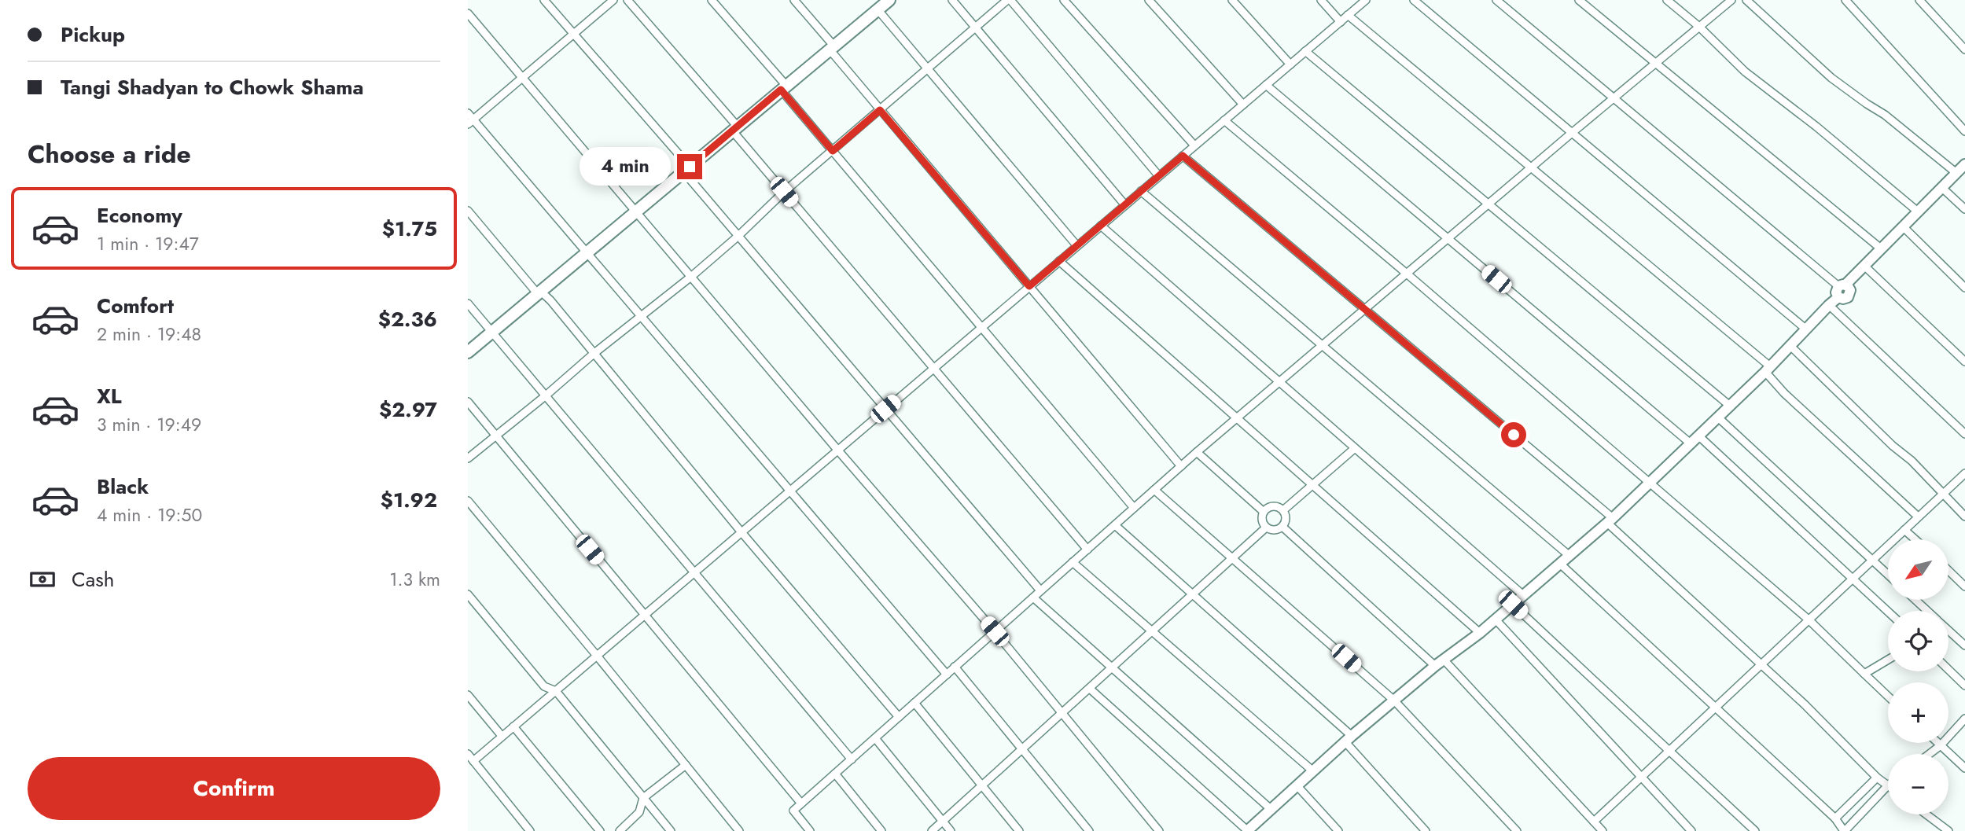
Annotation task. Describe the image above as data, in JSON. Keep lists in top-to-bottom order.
{
  "north": "bottom left",
  "page": {
    "banner": ["Pickup", "Tangi Shadyan to Chowk Shama"],
    "heading": "Choose a ride",
    "bubble": "4 min",
    "list": [
      {
        "name": "Economy",
        "note": "1 min · 19:47",
        "value": "$1.75"
      },
      {
        "name": "Comfort",
        "note": "2 min · 19:48",
        "value": "$2.36"
      },
      {
        "name": "XL",
        "note": "3 min · 19:49",
        "value": "$2.97"
      },
      {
        "name": "Black",
        "note": "4 min · 19:50",
        "value": "$1.92"
      }
    ],
    "map_buttons": ["+", "−"],
    "pay": ["Cash", "1.3 km"],
    "buttons": "Confirm"
  }
}
